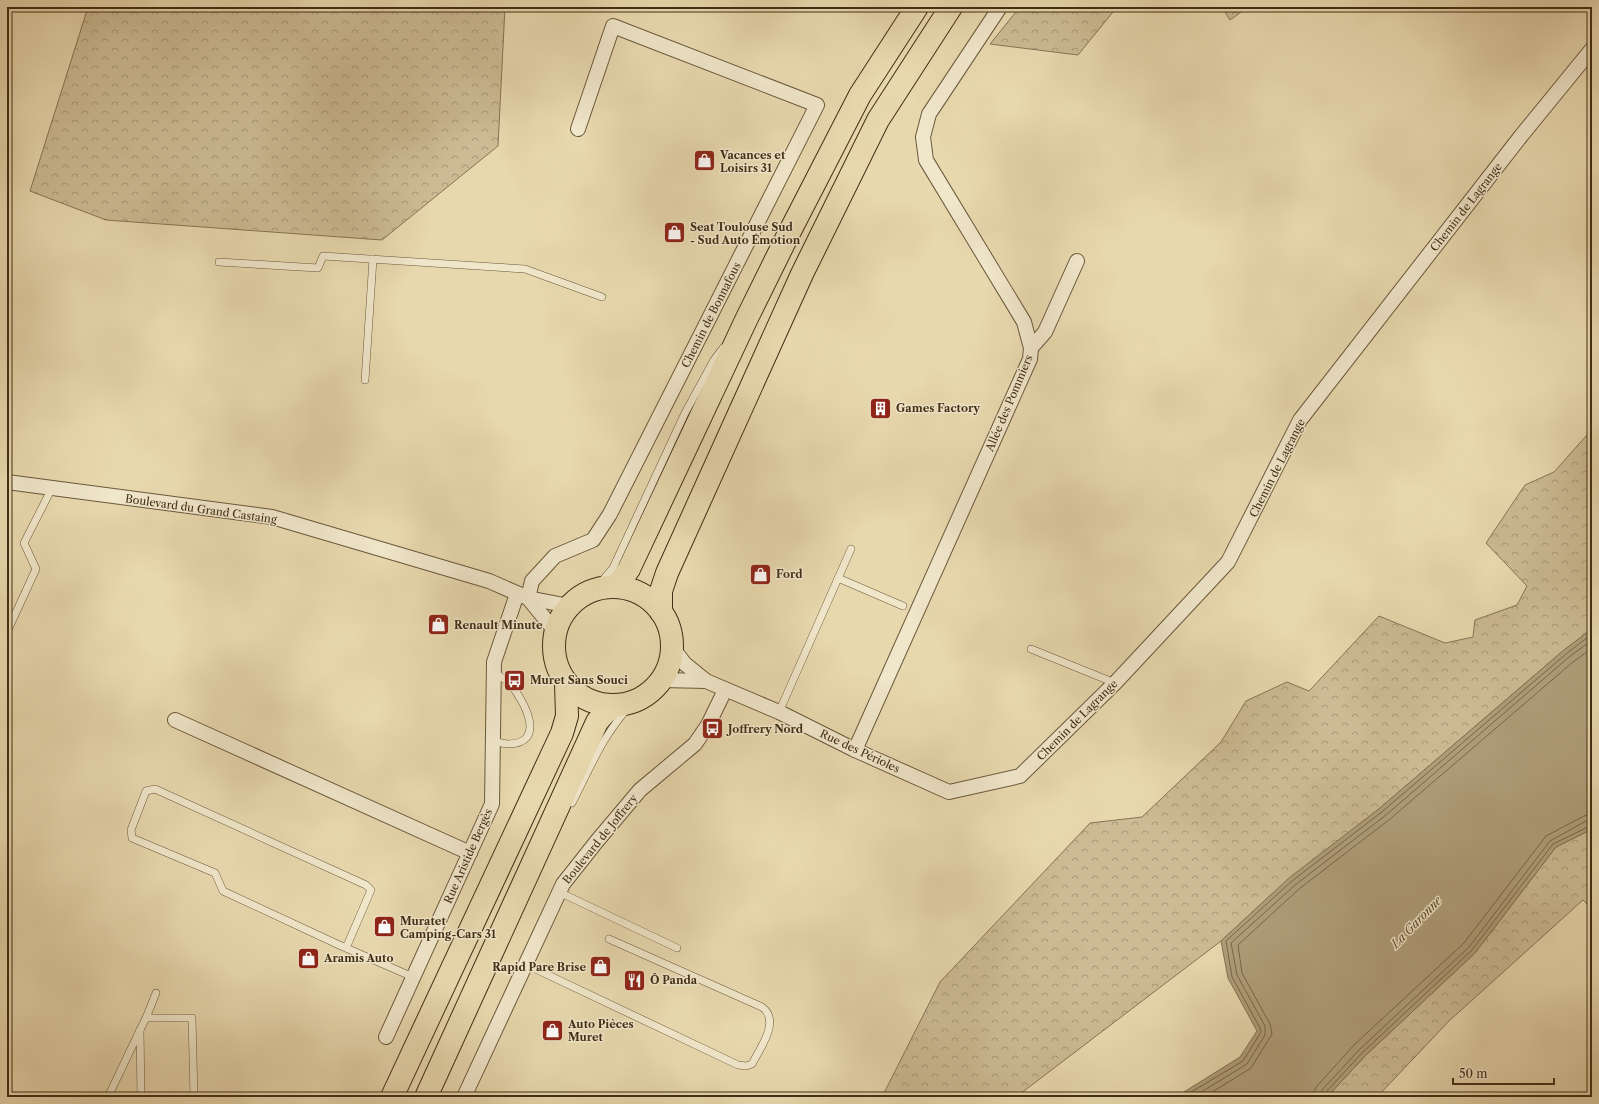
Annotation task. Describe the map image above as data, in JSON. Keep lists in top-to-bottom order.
{
  "streets": {
    "street": [
      "Chemin de Lagrange",
      "Chemin de Bonnafous",
      "Allée des Pommiers",
      "Boulevard du Grand Castaing",
      "Rue des Périoles",
      "Boulevard de Joffrery",
      "Rue Aristide Bergès"
    ]
  },
  "crossings": [
    ["Chemin de Lagrange", "Rue des Périoles"],
    ["Chemin de Bonnafous", "Boulevard du Grand Castaing"],
    ["Chemin de Bonnafous", "Rue Aristide Bergès"],
    ["Allée des Pommiers", "Rue des Périoles"],
    ["Boulevard du Grand Castaing", "Rue des Périoles"],
    ["Boulevard du Grand Castaing", "Rue Aristide Bergès"],
    ["Rue des Périoles", "Boulevard de Joffrery"]
  ],
  "water": ["La Garonne"],
  "places": {
    "shop": [
      "Vacances et Loisirs 31",
      "Seat Toulouse Sud - Sud Auto Émotion",
      "Ford",
      "Renault Minute",
      "Muratet Camping-Cars 31",
      "Aramis Auto",
      "Rapid Pare Brise",
      "Auto Pièces Muret"
    ],
    "building": ["Games Factory"],
    "bus stop": ["Muret Sans Souci", "Joffrery Nord"],
    "restaurant": ["Ô Panda"]
  },
  "scale_bar": "50 m"
}
